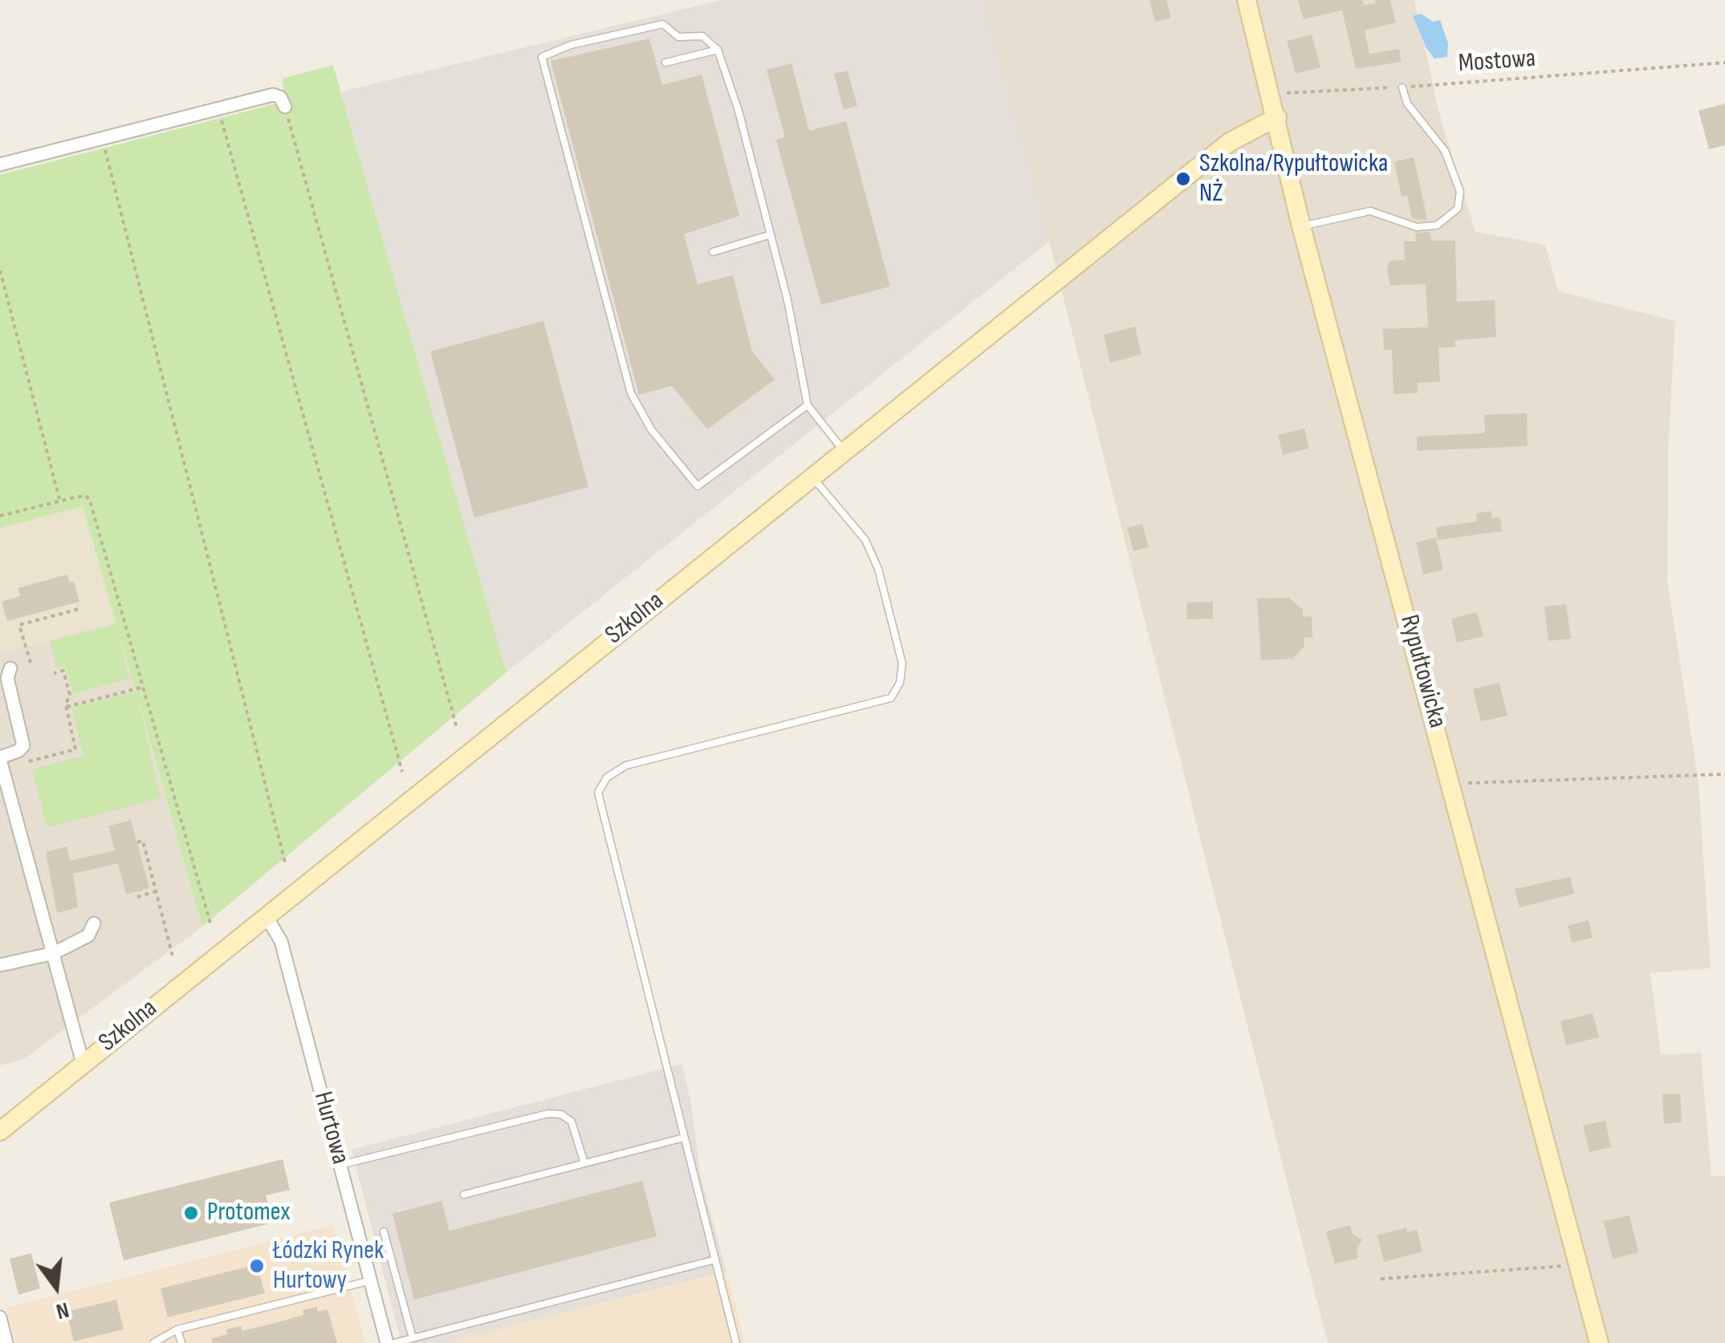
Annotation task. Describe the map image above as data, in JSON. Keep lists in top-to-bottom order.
{
  "streets": {
    "street": ["Szkolna", "Rypułtowicka", "Hurtowa"],
    "path": ["Mostowa"]
  },
  "crossings": [
    ["Mostowa", "Rypułtowicka"],
    ["Szkolna", "Rypułtowicka"],
    ["Szkolna", "Hurtowa"]
  ],
  "places": ["Szkolna/Rypułtowicka NŻ", "Protomex", "Łódzki Rynek Hurtowy"],
  "north": "bottom"
}
